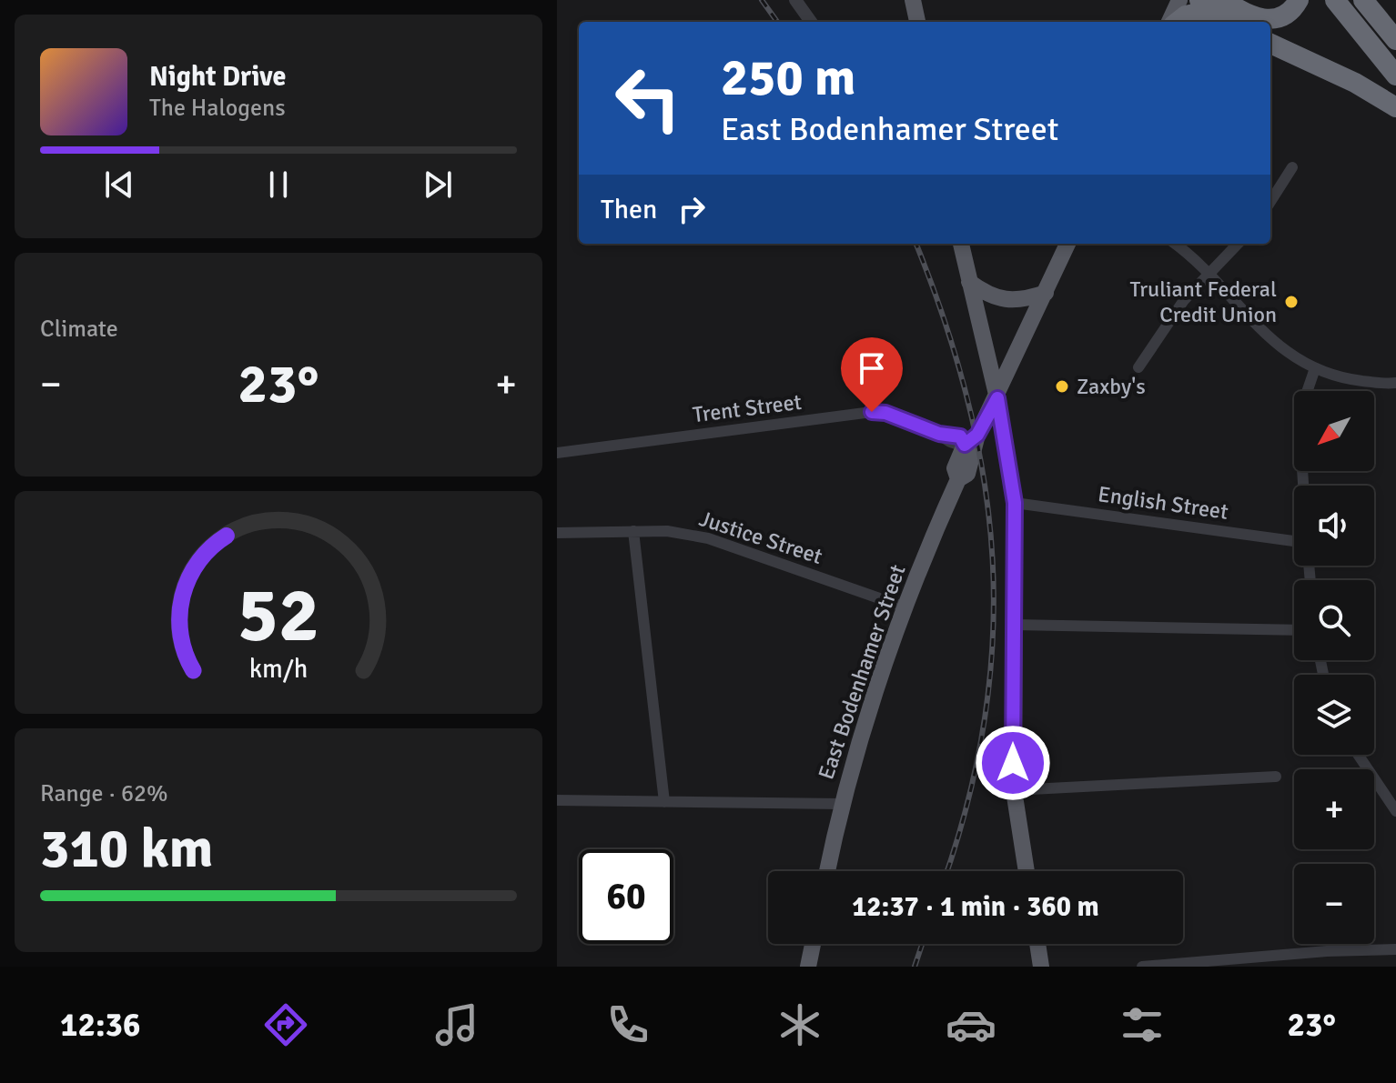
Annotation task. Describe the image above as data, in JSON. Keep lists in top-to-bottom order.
{
  "streets": {
    "main road": ["East Bodenhamer Street"],
    "street": ["Trent Street", "English Street", "Justice Street"]
  },
  "crossings": [
    ["Trent Street", "East Bodenhamer Street"],
    ["Justice Street", "East Bodenhamer Street"]
  ],
  "places": ["Truliant Federal Credit Union", "Zaxby's"],
  "north": "bottom left",
  "page": {
    "turn": ["250 m", "East Bodenhamer Street"],
    "song": ["Night Drive", "The Halogens"],
    "then": "Then",
    "tile": [
      "Climate",
      ["Range · 62%", "310 km"]
    ],
    "heat": ["−", "23°", "+"],
    "map_buttons": ["+", "−"],
    "limit": "60",
    "trip": "12:37 · 1 min · 360 m",
    "tabs": ["12:36", "23°"],
    "gauge": ["52", "km/h"]
  }
}
